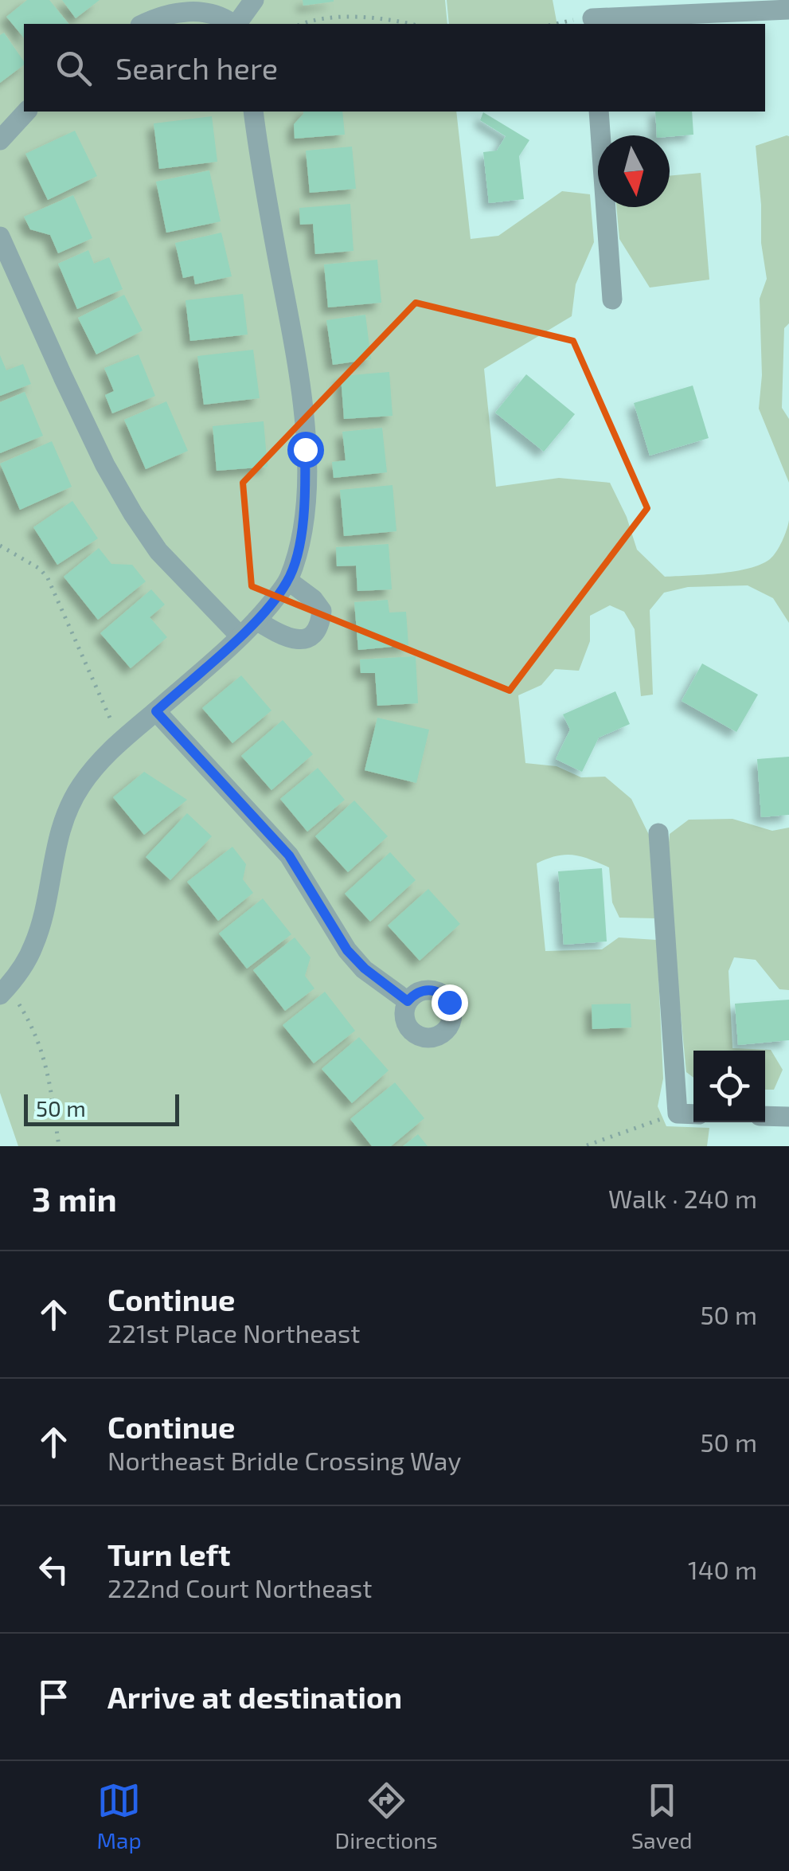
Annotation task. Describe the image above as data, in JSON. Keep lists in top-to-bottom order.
{
  "scale_bar": "50 m",
  "north": "bottom",
  "page": {
    "search": "Search here",
    "scale": "50 m",
    "heading": ["3 min", "Walk · 240 m"],
    "list": [
      ["Continue", "221st Place Northeast", "50 m"],
      ["Continue", "Northeast Bridle Crossing Way", "50 m"],
      ["Turn left", "222nd Court Northeast", "140 m"],
      "Arrive at destination"
    ],
    "nav": ["Map", "Directions", "Saved"]
  }
}
